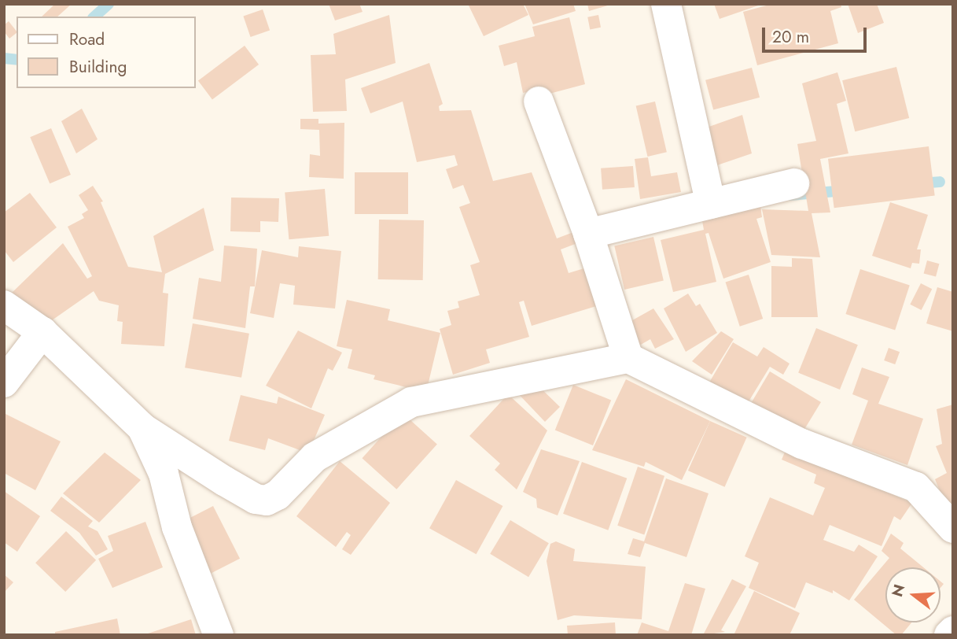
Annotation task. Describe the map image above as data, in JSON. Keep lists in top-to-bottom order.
{
  "legend": ["Road", "Building"],
  "scale_bar": "20 m",
  "north": "left"
}
